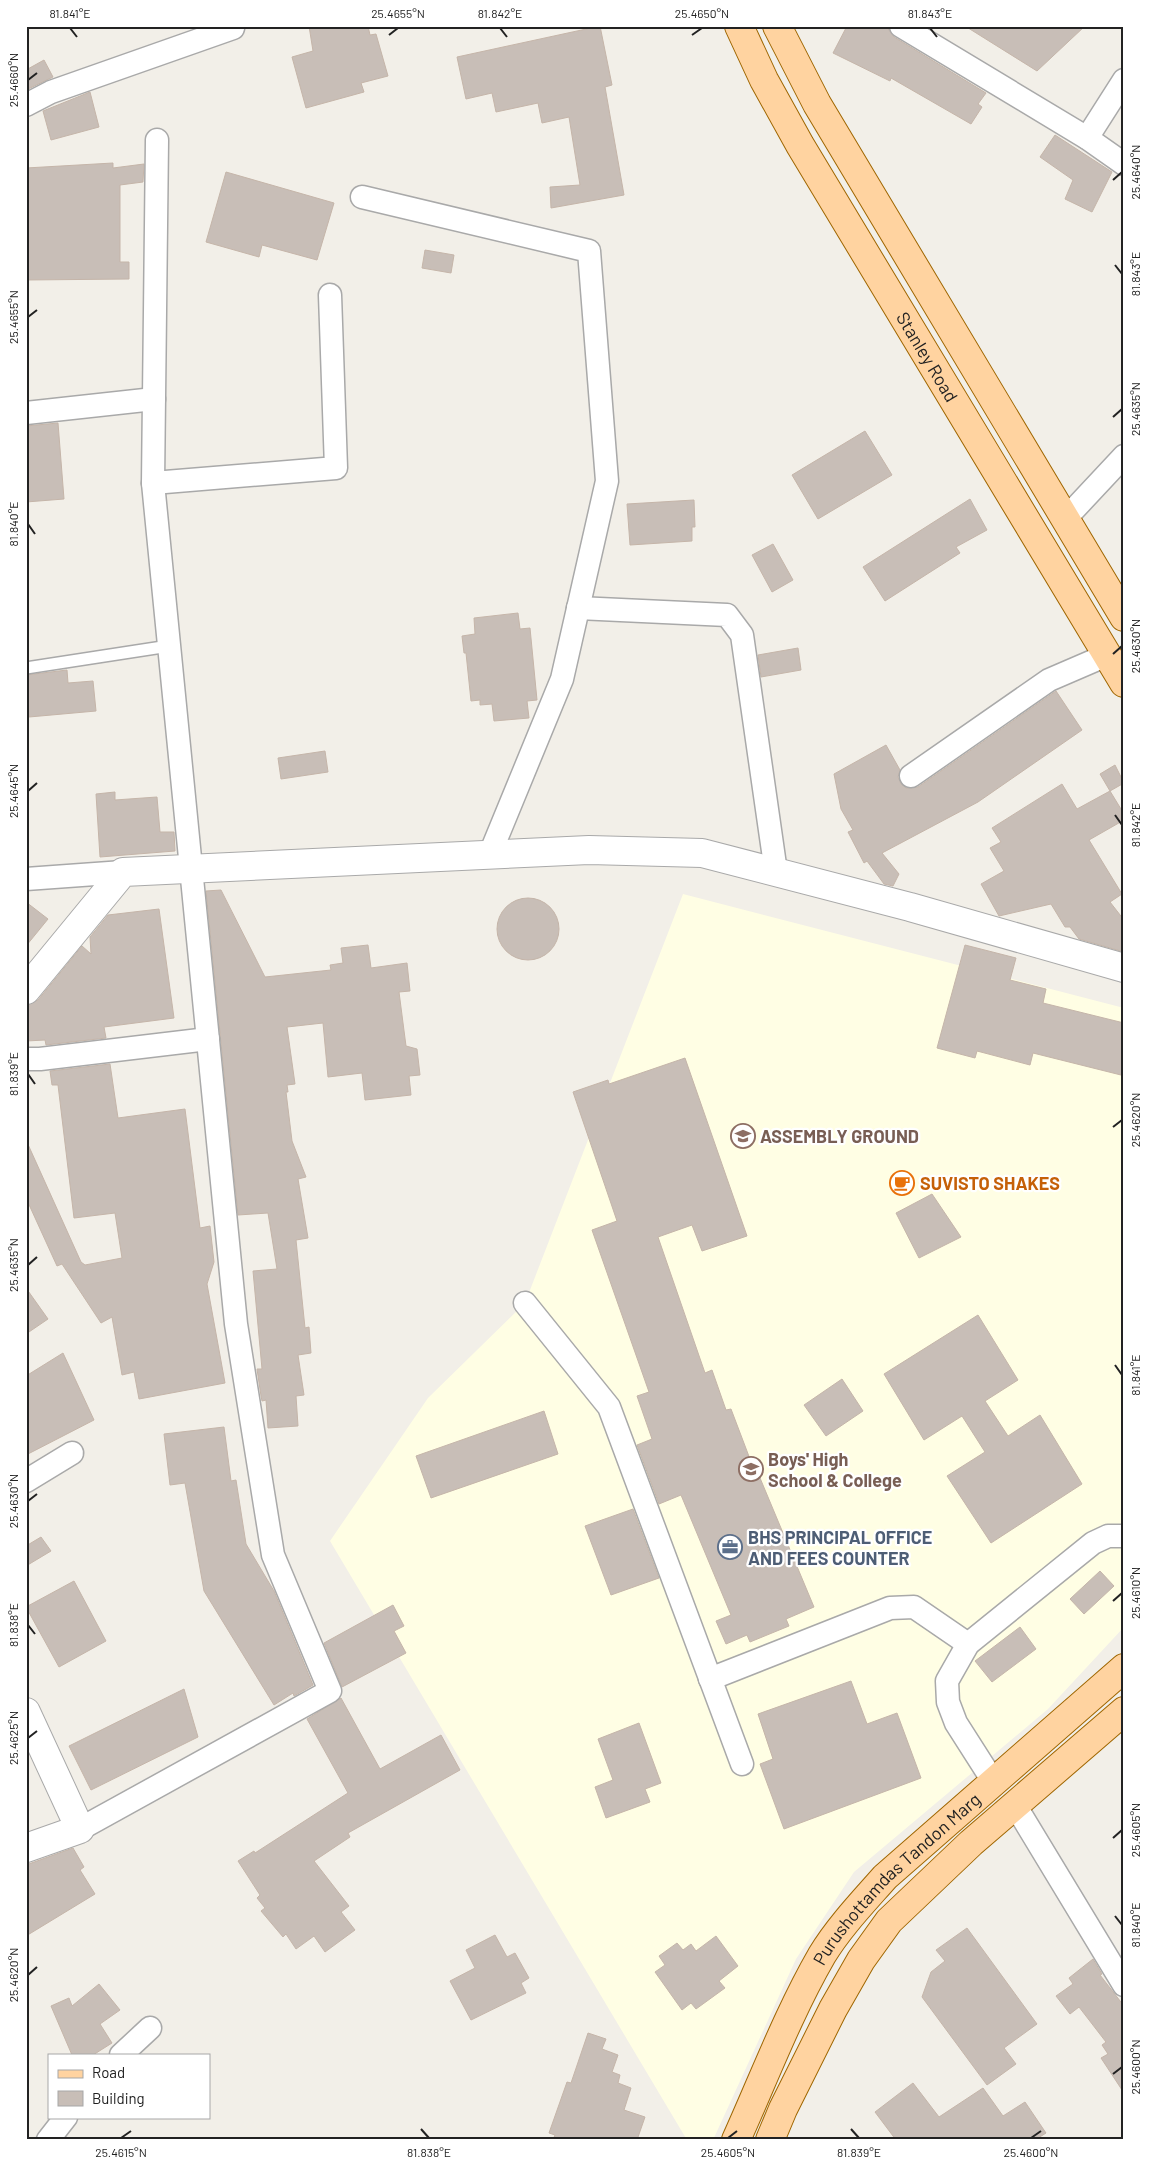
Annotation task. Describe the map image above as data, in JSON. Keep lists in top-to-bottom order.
{
  "streets": {
    "main road": ["Stanley Road", "Purushottamdas Tandon Marg"]
  },
  "places": {
    "school or university": ["ASSEMBLY GROUND", "Boys' High School & College"],
    "cafe": ["SUVISTO SHAKES"],
    "office": ["BHS PRINCIPAL OFFICE AND FEES COUNTER"]
  },
  "legend": ["Road", "Building"],
  "coordinates": [
    "81.841°E",
    "25.4655°N",
    "81.842°E",
    "25.4650°N",
    "81.843°E",
    "25.4660°N",
    "25.4640°N",
    "25.4635°N",
    "81.840°E",
    "25.4630°N",
    "25.4645°N",
    "81.839°E",
    "25.4620°N",
    "25.4610°N",
    "81.838°E",
    "25.4625°N",
    "25.4605°N",
    "25.4600°N",
    "25.4615°N"
  ]
}
